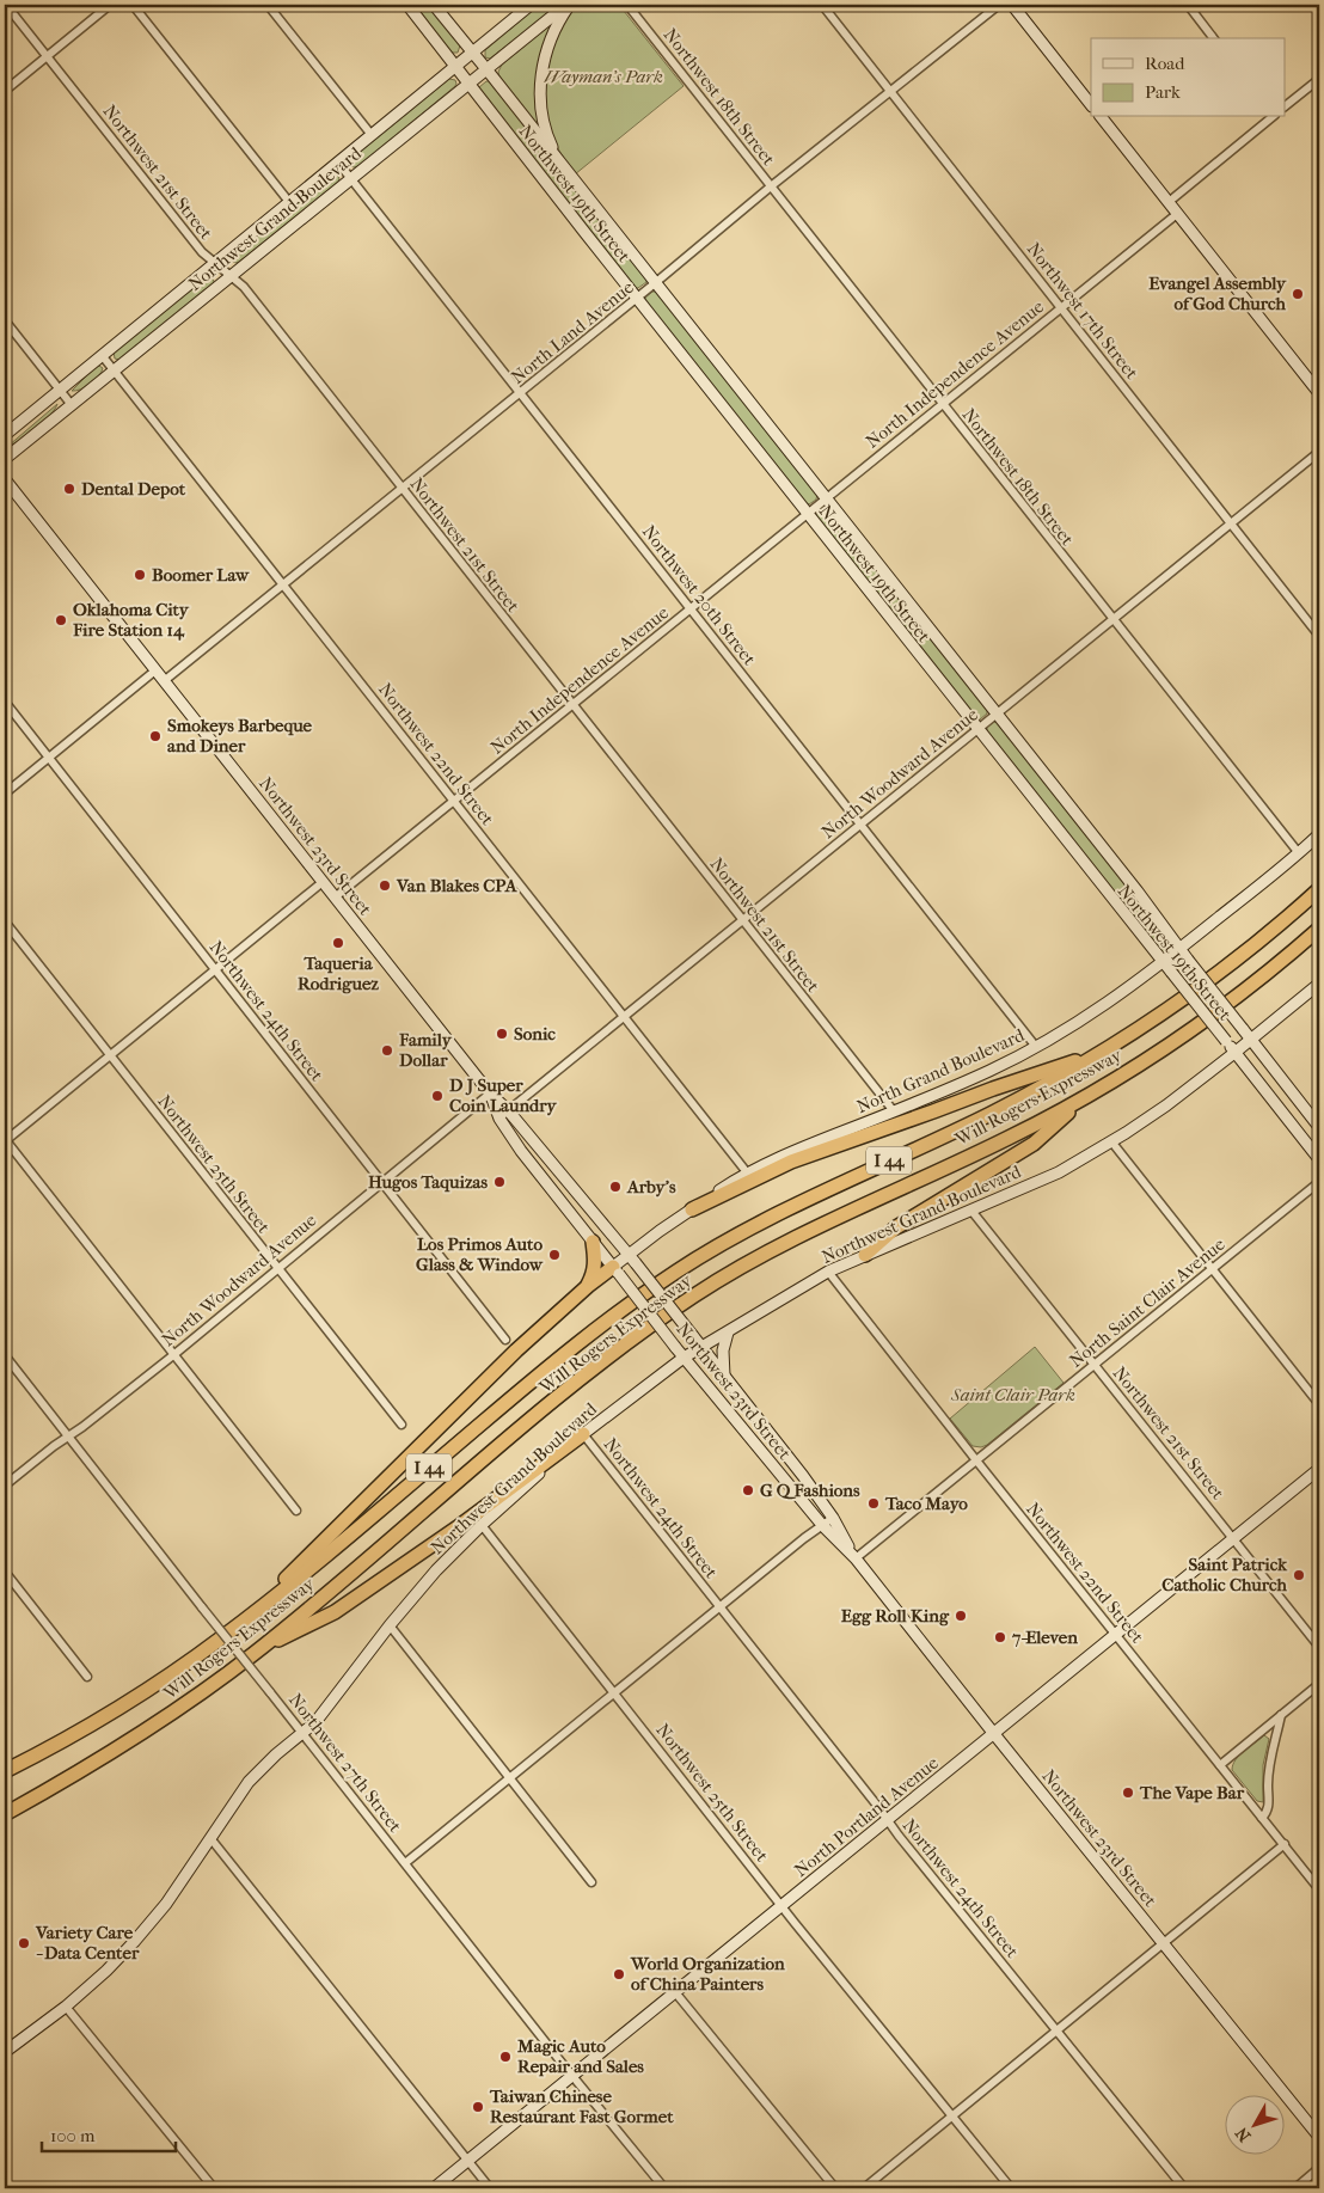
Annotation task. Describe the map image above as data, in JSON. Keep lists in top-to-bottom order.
{
  "streets": {
    "highway": ["Will Rogers Expressway", "I 44"],
    "street": [
      "Northwest 18th Street",
      "Northwest 21st Street",
      "Northwest 19th Street",
      "Northwest Grand Boulevard",
      "Northwest 17th Street",
      "North Land Avenue",
      "North Independence Avenue",
      "Northwest 20th Street",
      "Northwest 22nd Street",
      "North Woodward Avenue",
      "Northwest 23rd Street",
      "Northwest 24th Street",
      "North Grand Boulevard",
      "Northwest 25th Street",
      "North Saint Clair Avenue",
      "Northwest 27th Street",
      "North Portland Avenue"
    ]
  },
  "crossings": [
    ["Northwest 18th Street", "North Land Avenue"],
    ["Northwest 18th Street", "North Independence Avenue"],
    ["Northwest 18th Street", "North Woodward Avenue"],
    ["Northwest 18th Street", "North Grand Boulevard"],
    ["Northwest 21st Street", "Northwest Grand Boulevard"],
    ["Northwest 21st Street", "North Land Avenue"],
    ["Northwest 21st Street", "North Independence Avenue"],
    ["Northwest 21st Street", "North Woodward Avenue"],
    ["Northwest 21st Street", "North Grand Boulevard"],
    ["Northwest 21st Street", "North Saint Clair Avenue"],
    ["Northwest 21st Street", "North Portland Avenue"],
    ["Northwest 19th Street", "Northwest Grand Boulevard"],
    ["Northwest 19th Street", "North Land Avenue"],
    ["Northwest 19th Street", "North Independence Avenue"],
    ["Northwest 19th Street", "North Woodward Avenue"],
    ["Northwest 19th Street", "North Grand Boulevard"],
    ["Northwest Grand Boulevard", "Northwest 20th Street"],
    ["Northwest Grand Boulevard", "Northwest 22nd Street"],
    ["Northwest Grand Boulevard", "Northwest 23rd Street"],
    ["Northwest Grand Boulevard", "Northwest 24th Street"],
    ["Northwest Grand Boulevard", "Northwest 25th Street"],
    ["Northwest Grand Boulevard", "Northwest 27th Street"],
    ["Northwest 17th Street", "North Land Avenue"],
    ["Northwest 17th Street", "North Independence Avenue"],
    ["Northwest 17th Street", "North Woodward Avenue"],
    ["North Land Avenue", "Northwest 20th Street"],
    ["North Land Avenue", "Northwest 22nd Street"],
    ["North Land Avenue", "Northwest 23rd Street"],
    ["North Independence Avenue", "Northwest 20th Street"],
    ["North Independence Avenue", "Northwest 22nd Street"],
    ["North Independence Avenue", "Northwest 23rd Street"],
    ["Northwest 20th Street", "North Woodward Avenue"],
    ["Northwest 20th Street", "North Grand Boulevard"],
    ["Northwest 22nd Street", "North Woodward Avenue"],
    ["Northwest 22nd Street", "North Grand Boulevard"],
    ["Northwest 22nd Street", "North Saint Clair Avenue"],
    ["Northwest 22nd Street", "North Portland Avenue"],
    ["North Woodward Avenue", "Northwest 23rd Street"],
    ["North Woodward Avenue", "Northwest 24th Street"],
    ["North Woodward Avenue", "Northwest 25th Street"],
    ["North Woodward Avenue", "Northwest 27th Street"],
    ["Northwest 23rd Street", "North Grand Boulevard"],
    ["Northwest 23rd Street", "North Saint Clair Avenue"],
    ["Northwest 23rd Street", "North Portland Avenue"],
    ["Northwest 24th Street", "North Portland Avenue"],
    ["Northwest 25th Street", "North Portland Avenue"],
    ["Northwest 27th Street", "North Portland Avenue"]
  ],
  "parks": ["Wayman's Park", "Saint Clair Park"],
  "places": [
    "Evangel Assembly of God Church",
    "Dental Depot",
    "Boomer Law",
    "Oklahoma City Fire Station 14",
    "Smokeys Barbeque and Diner",
    "Van Blakes CPA",
    "Taqueria Rodriguez",
    "Sonic",
    "Family Dollar",
    "D J Super Coin Laundry",
    "Hugos Taquizas",
    "Arby's",
    "Los Primos Auto Glass & Window",
    "G Q Fashions",
    "Taco Mayo",
    "Saint Patrick Catholic Church",
    "Egg Roll King",
    "7-Eleven",
    "The Vape Bar",
    "Variety Care - Data Center",
    "World Organization of China Painters",
    "Magic Auto Repair and Sales",
    "Taiwan Chinese Restaurant Fast Gormet"
  ],
  "legend": ["Road", "Park"],
  "scale_bar": "100 m",
  "north": "bottom left"
}
